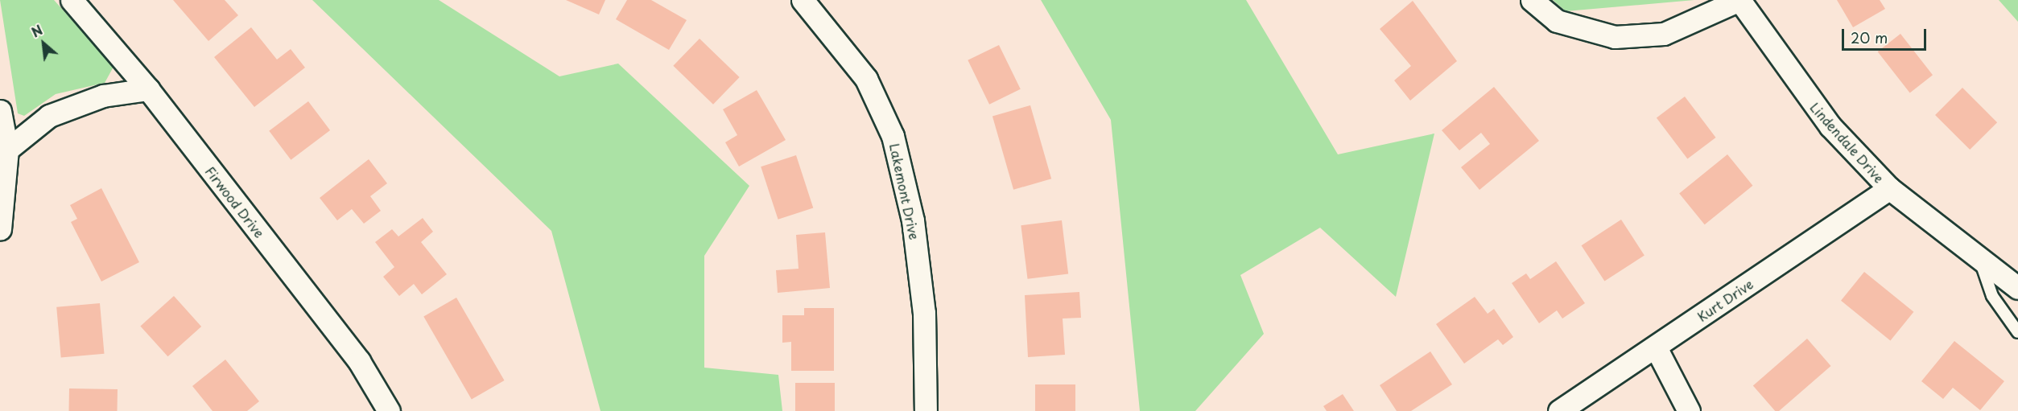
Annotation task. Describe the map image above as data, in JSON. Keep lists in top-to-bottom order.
{
  "streets": {
    "street": [
      "Lindendale Drive",
      "Lakemont Drive",
      "Firwood Drive",
      "Kurt Drive"
    ]
  },
  "crossings": [
    ["Lindendale Drive", "Kurt Drive"]
  ],
  "scale_bar": "20 m",
  "north": "top left"
}
